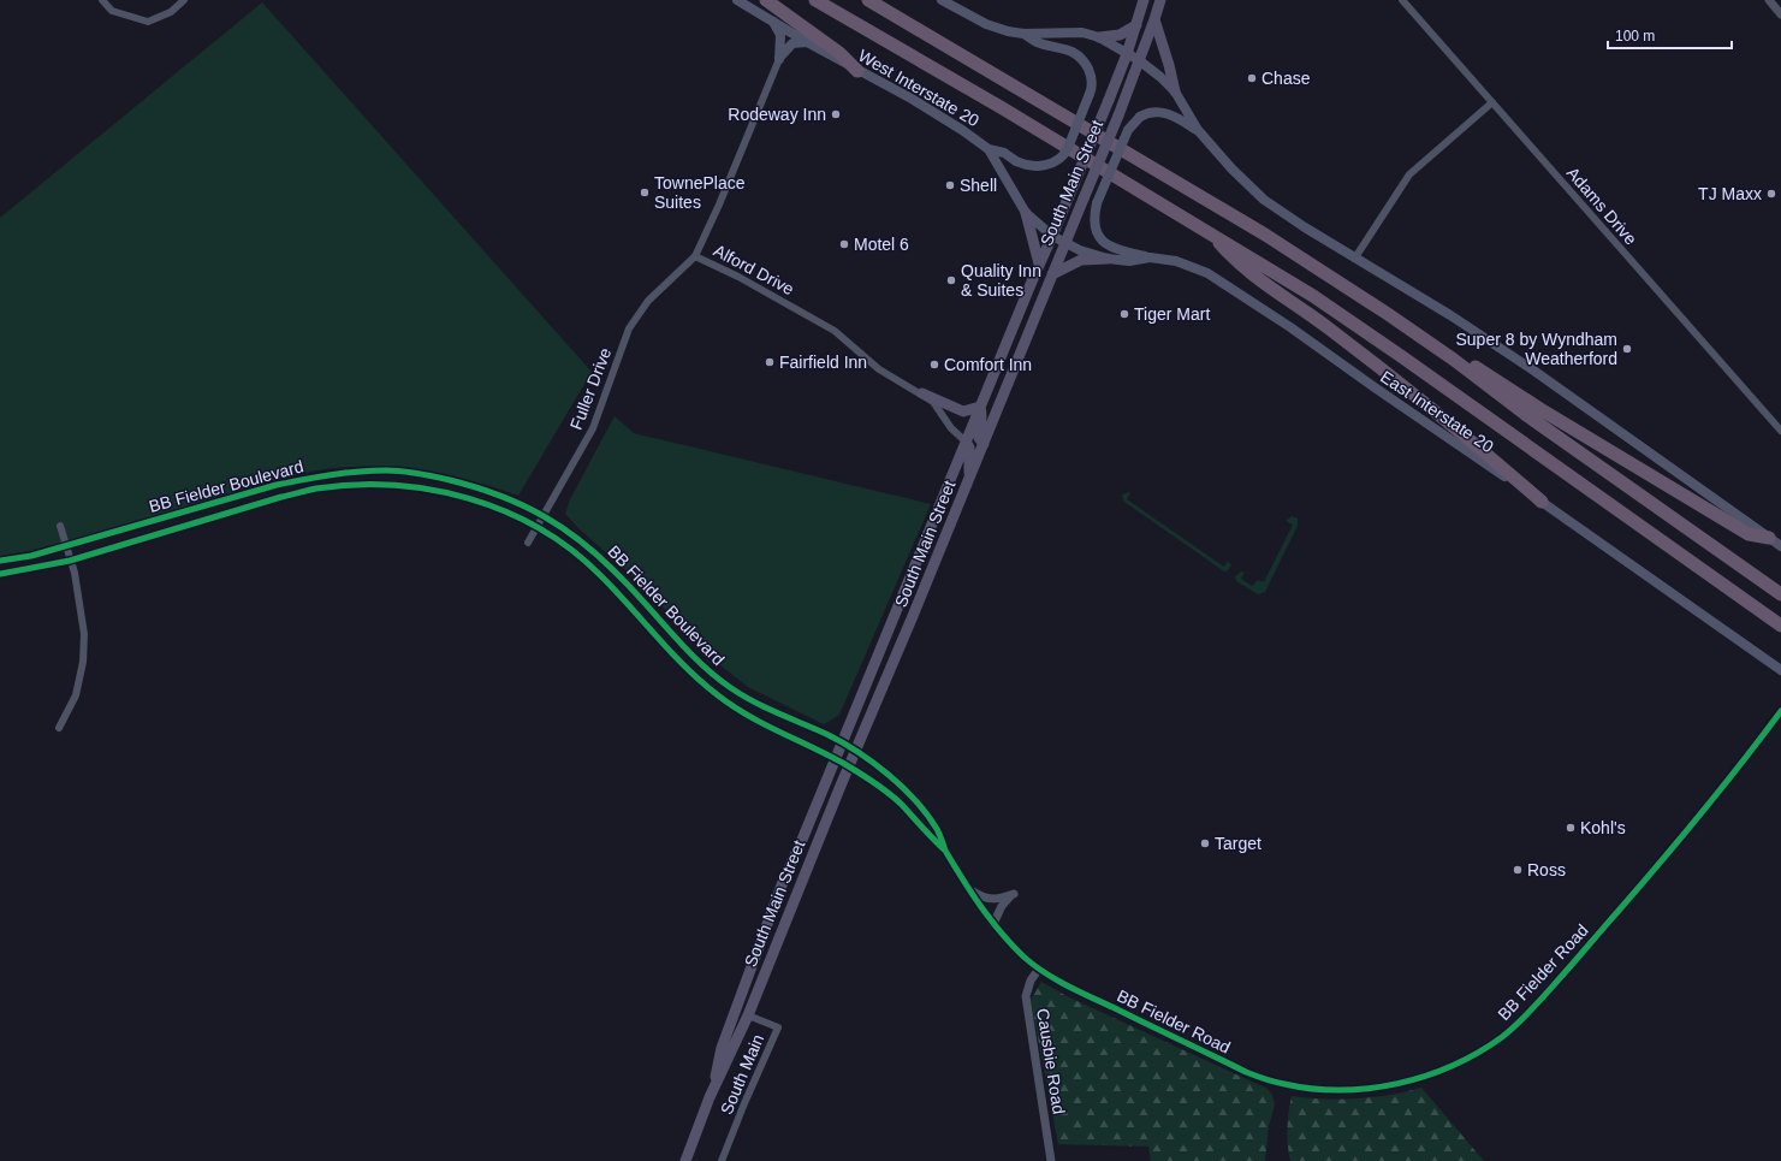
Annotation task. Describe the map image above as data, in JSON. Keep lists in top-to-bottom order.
{
  "streets": {
    "main road": ["West Interstate 20", "South Main Street", "East Interstate 20"],
    "street": [
      "Adams Drive",
      "Alford Drive",
      "Fuller Drive",
      "BB Fielder Boulevard",
      "BB Fielder Road",
      "Causbie Road",
      "South Main"
    ]
  },
  "crossings": [
    ["West Interstate 20", "South Main Street"],
    ["West Interstate 20", "East Interstate 20"],
    ["South Main Street", "Alford Drive"],
    ["South Main Street", "East Interstate 20"],
    ["South Main Street", "BB Fielder Boulevard"],
    ["South Main Street", "South Main"],
    ["Alford Drive", "Fuller Drive"],
    ["Fuller Drive", "BB Fielder Boulevard"],
    ["BB Fielder Boulevard", "BB Fielder Road"],
    ["BB Fielder Road", "Causbie Road"]
  ],
  "places": [
    "Chase",
    "Rodeway Inn",
    "Shell",
    "TownePlace Suites",
    "TJ Maxx",
    "Motel 6",
    "Quality Inn & Suites",
    "Tiger Mart",
    "Super 8 by Wyndham Weatherford",
    "Fairfield Inn",
    "Comfort Inn",
    "Kohl's",
    "Target",
    "Ross"
  ],
  "scale_bar": "100 m"
}
